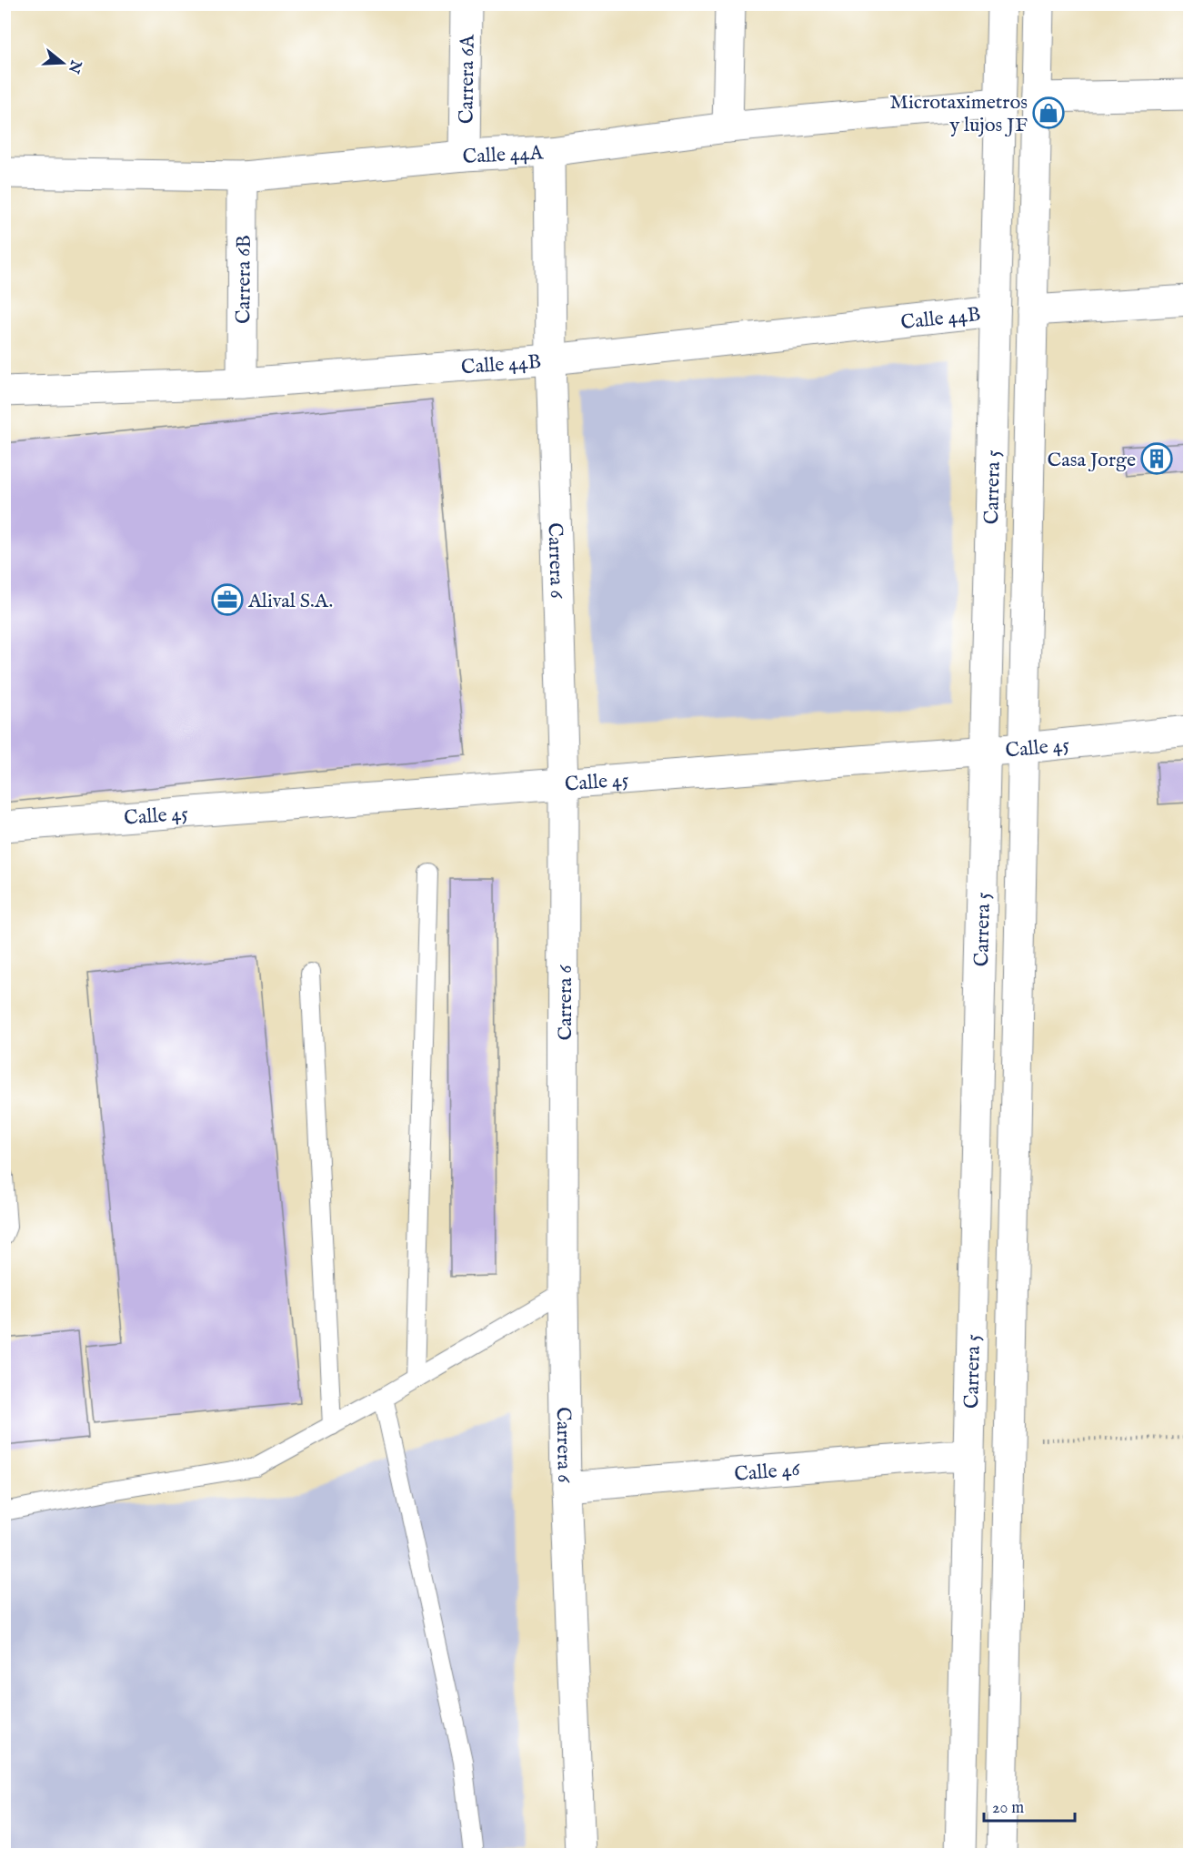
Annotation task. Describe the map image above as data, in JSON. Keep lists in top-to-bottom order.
{
  "streets": {
    "street": [
      "Carrera 6A",
      "Calle 44A",
      "Carrera 6B",
      "Calle 44B",
      "Carrera 5",
      "Carrera 6",
      "Calle 45",
      "Calle 46"
    ]
  },
  "crossings": [
    ["Carrera 6A", "Calle 44A"],
    ["Calle 44A", "Carrera 6B"],
    ["Calle 44A", "Carrera 5"],
    ["Calle 44A", "Carrera 6"],
    ["Carrera 6B", "Calle 44B"],
    ["Calle 44B", "Carrera 5"],
    ["Calle 44B", "Carrera 6"],
    ["Carrera 5", "Calle 45"],
    ["Carrera 5", "Calle 46"],
    ["Carrera 6", "Calle 45"],
    ["Carrera 6", "Calle 46"]
  ],
  "places": {
    "shop": ["Microtaximetros y lujos JF"],
    "building": ["Casa Jorge"],
    "office": ["Alival S.A."]
  },
  "scale_bar": "20 m",
  "north": "right"
}
